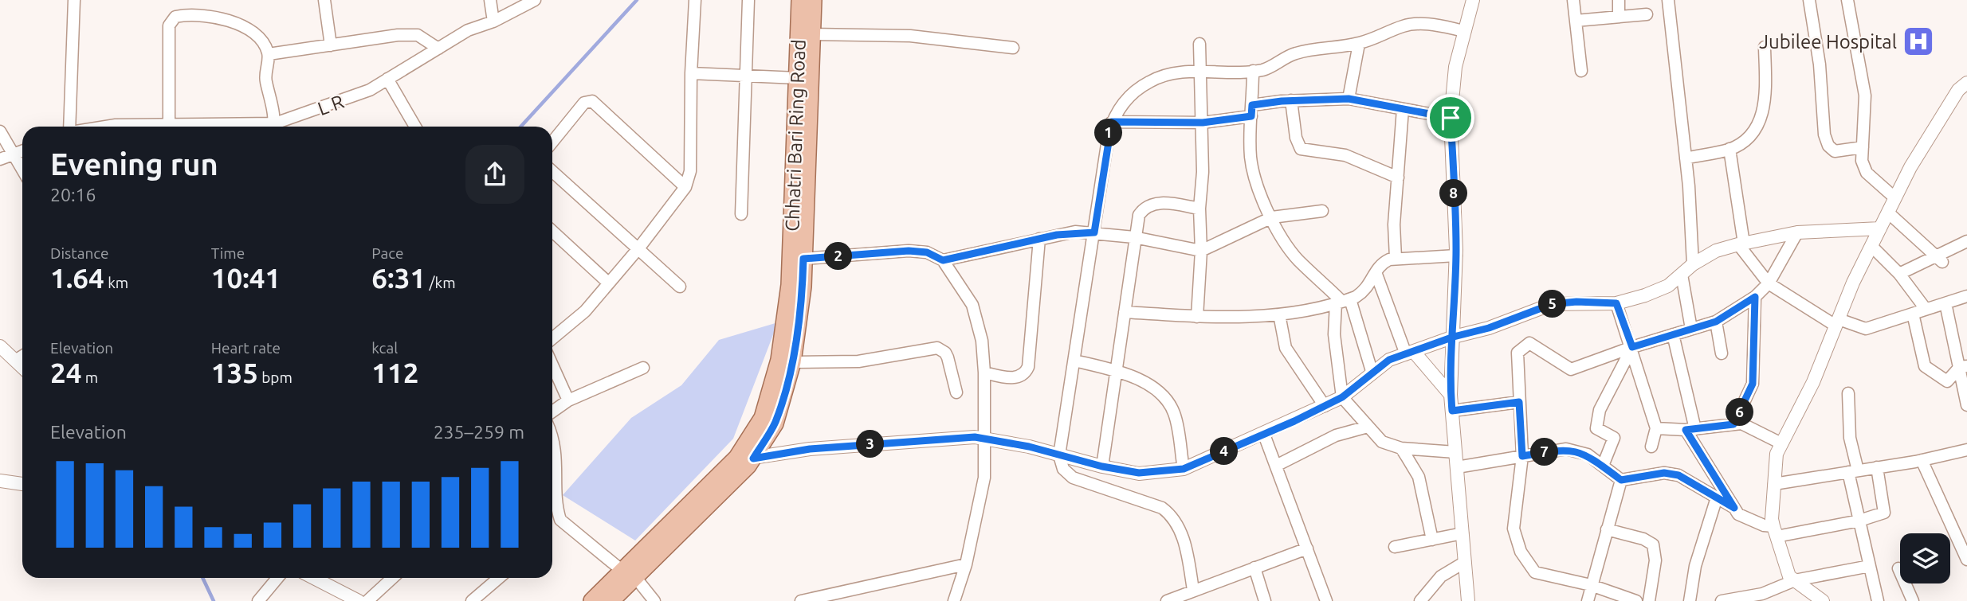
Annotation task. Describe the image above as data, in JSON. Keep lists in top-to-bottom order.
{
  "streets": {
    "main road": ["Chhatri Bari Ring Road"],
    "street": ["L R"]
  },
  "places": {
    "hospital": ["Jubilee Hospital"]
  },
  "page": {
    "pins": [
      "1",
      "8",
      "2",
      "5",
      "6",
      "3",
      "4",
      "7"
    ],
    "heading": ["Evening run", "20:16"],
    "stats": [
      ["Distance", "1.64 km"],
      ["Time", "10:41"],
      ["Pace", "6:31 /km"],
      ["Elevation", "24 m"],
      ["Heart rate", "135 bpm"],
      ["kcal", "112"]
    ],
    "chart": ["Elevation", "235–259 m"]
  }
}
